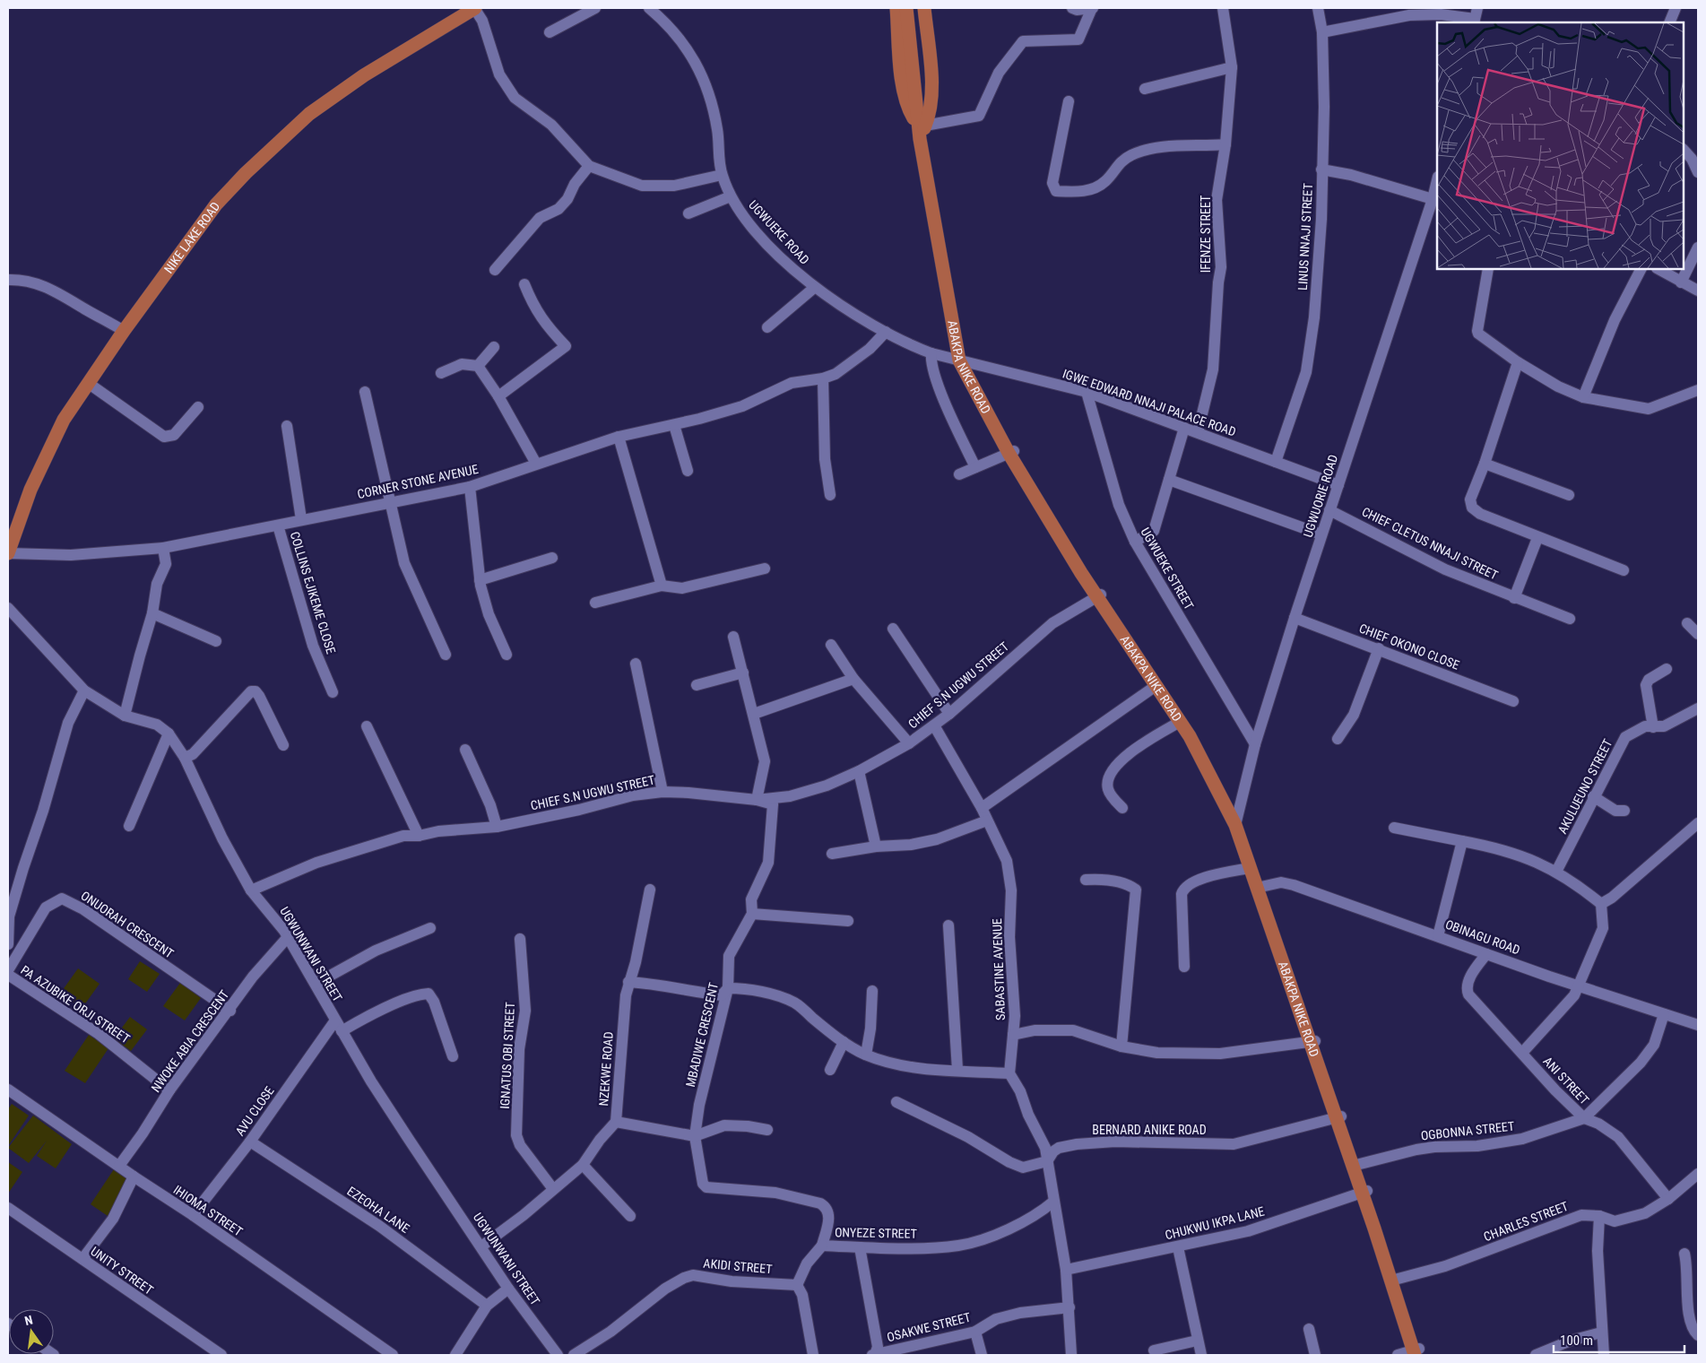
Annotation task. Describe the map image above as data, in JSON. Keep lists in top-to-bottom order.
{
  "streets": {
    "main road": ["NIKE LAKE ROAD", "ABAKPA NIKE ROAD"],
    "street": [
      "UGWUEKE ROAD",
      "IFENZE STREET",
      "LINUS NNAJI STREET",
      "IGWE EDWARD NNAJI PALACE ROAD",
      "CORNER STONE AVENUE",
      "UGWUORIE ROAD",
      "CHIEF CLETUS NNAJI STREET",
      "UGWUEKE STREET",
      "COLLINS EJIKEME CLOSE",
      "CHIEF OKONO CLOSE",
      "CHIEF S.N UGWU STREET",
      "AKULUEUNO STREET",
      "ONUORAH CRESCENT",
      "OBINAGU ROAD",
      "UGWUNWANI STREET",
      "SABASTINE AVENUE",
      "PA AZUBIKE ORJI STREET",
      "MBADIWE CRESCENT",
      "NWOKE ABIA CRESCENT",
      "IGNATUS OBI STREET",
      "NZEKWE ROAD",
      "ANI STREET",
      "AVU CLOSE",
      "BERNARD ANIKE ROAD",
      "OGBONNA STREET",
      "EZEOHA LANE",
      "IHIOMA STREET",
      "CHARLES STREET",
      "CHUKWU IKPA LANE",
      "ONYEZE STREET",
      "AKIDI STREET",
      "UNITY STREET",
      "OSAKWE STREET"
    ]
  },
  "crossings": [
    ["UGWUEKE ROAD", "ABAKPA NIKE ROAD"],
    ["UGWUEKE ROAD", "IGWE EDWARD NNAJI PALACE ROAD"],
    ["UGWUEKE ROAD", "CORNER STONE AVENUE"],
    ["IFENZE STREET", "IGWE EDWARD NNAJI PALACE ROAD"],
    ["LINUS NNAJI STREET", "IGWE EDWARD NNAJI PALACE ROAD"],
    ["NIKE LAKE ROAD", "CORNER STONE AVENUE"],
    ["ABAKPA NIKE ROAD", "IGWE EDWARD NNAJI PALACE ROAD"],
    ["ABAKPA NIKE ROAD", "UGWUORIE ROAD"],
    ["ABAKPA NIKE ROAD", "CHIEF S.N UGWU STREET"],
    ["ABAKPA NIKE ROAD", "OBINAGU ROAD"],
    ["ABAKPA NIKE ROAD", "BERNARD ANIKE ROAD"],
    ["ABAKPA NIKE ROAD", "OGBONNA STREET"],
    ["ABAKPA NIKE ROAD", "CHARLES STREET"],
    ["ABAKPA NIKE ROAD", "CHUKWU IKPA LANE"],
    ["IGWE EDWARD NNAJI PALACE ROAD", "UGWUORIE ROAD"],
    ["IGWE EDWARD NNAJI PALACE ROAD", "UGWUEKE STREET"],
    ["CORNER STONE AVENUE", "COLLINS EJIKEME CLOSE"],
    ["UGWUORIE ROAD", "CHIEF CLETUS NNAJI STREET"],
    ["UGWUORIE ROAD", "UGWUEKE STREET"],
    ["UGWUORIE ROAD", "CHIEF OKONO CLOSE"],
    ["CHIEF S.N UGWU STREET", "UGWUNWANI STREET"],
    ["CHIEF S.N UGWU STREET", "SABASTINE AVENUE"],
    ["CHIEF S.N UGWU STREET", "MBADIWE CRESCENT"],
    ["ONUORAH CRESCENT", "NWOKE ABIA CRESCENT"],
    ["OBINAGU ROAD", "ANI STREET"],
    ["OBINAGU ROAD", "OGBONNA STREET"],
    ["UGWUNWANI STREET", "NWOKE ABIA CRESCENT"],
    ["UGWUNWANI STREET", "NZEKWE ROAD"],
    ["UGWUNWANI STREET", "AVU CLOSE"],
    ["PA AZUBIKE ORJI STREET", "NWOKE ABIA CRESCENT"],
    ["MBADIWE CRESCENT", "ONYEZE STREET"],
    ["NWOKE ABIA CRESCENT", "IHIOMA STREET"],
    ["IGNATUS OBI STREET", "NZEKWE ROAD"],
    ["ANI STREET", "OGBONNA STREET"],
    ["ANI STREET", "CHARLES STREET"],
    ["AVU CLOSE", "EZEOHA LANE"],
    ["AVU CLOSE", "IHIOMA STREET"]
  ],
  "scale_bar": "100 m",
  "north": "top"
}
